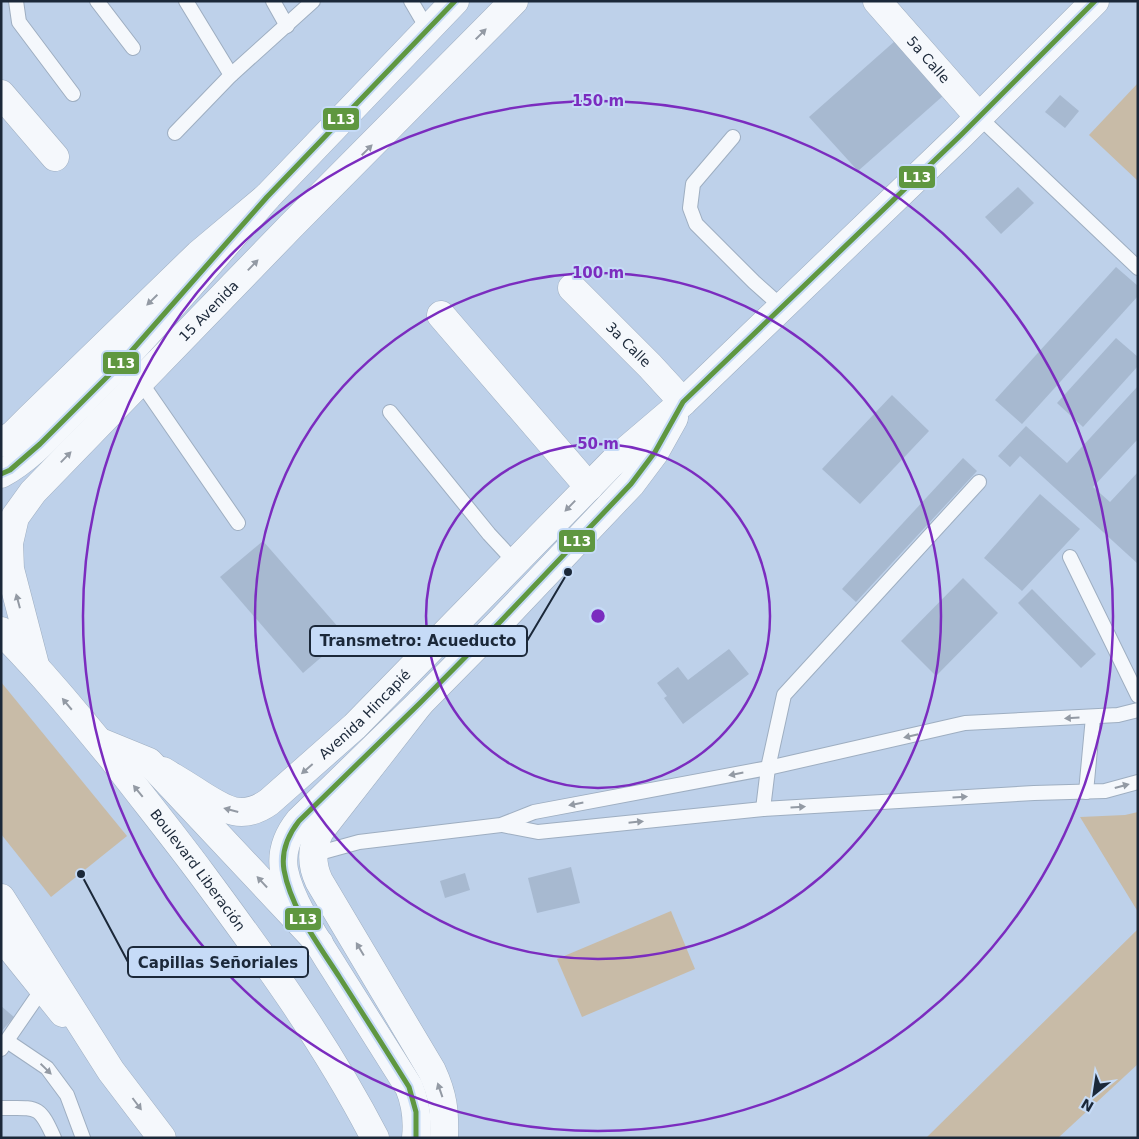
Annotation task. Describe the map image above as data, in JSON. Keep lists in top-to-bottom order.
{
  "streets": {
    "main road": [
      "5a Calle",
      "15 Avenida",
      "3a Calle",
      "Avenida Hincapié",
      "Boulevard Liberación"
    ]
  },
  "crossings": [
    ["5a Calle", "Avenida Hincapié"],
    ["15 Avenida", "Boulevard Liberación"],
    ["3a Calle", "Avenida Hincapié"]
  ],
  "places": ["Transmetro: Acueducto", "Capillas Señoriales"],
  "lines": ["transit line L13"],
  "north": "bottom left",
  "rings": ["150 m", "100 m", "50 m"]
}
